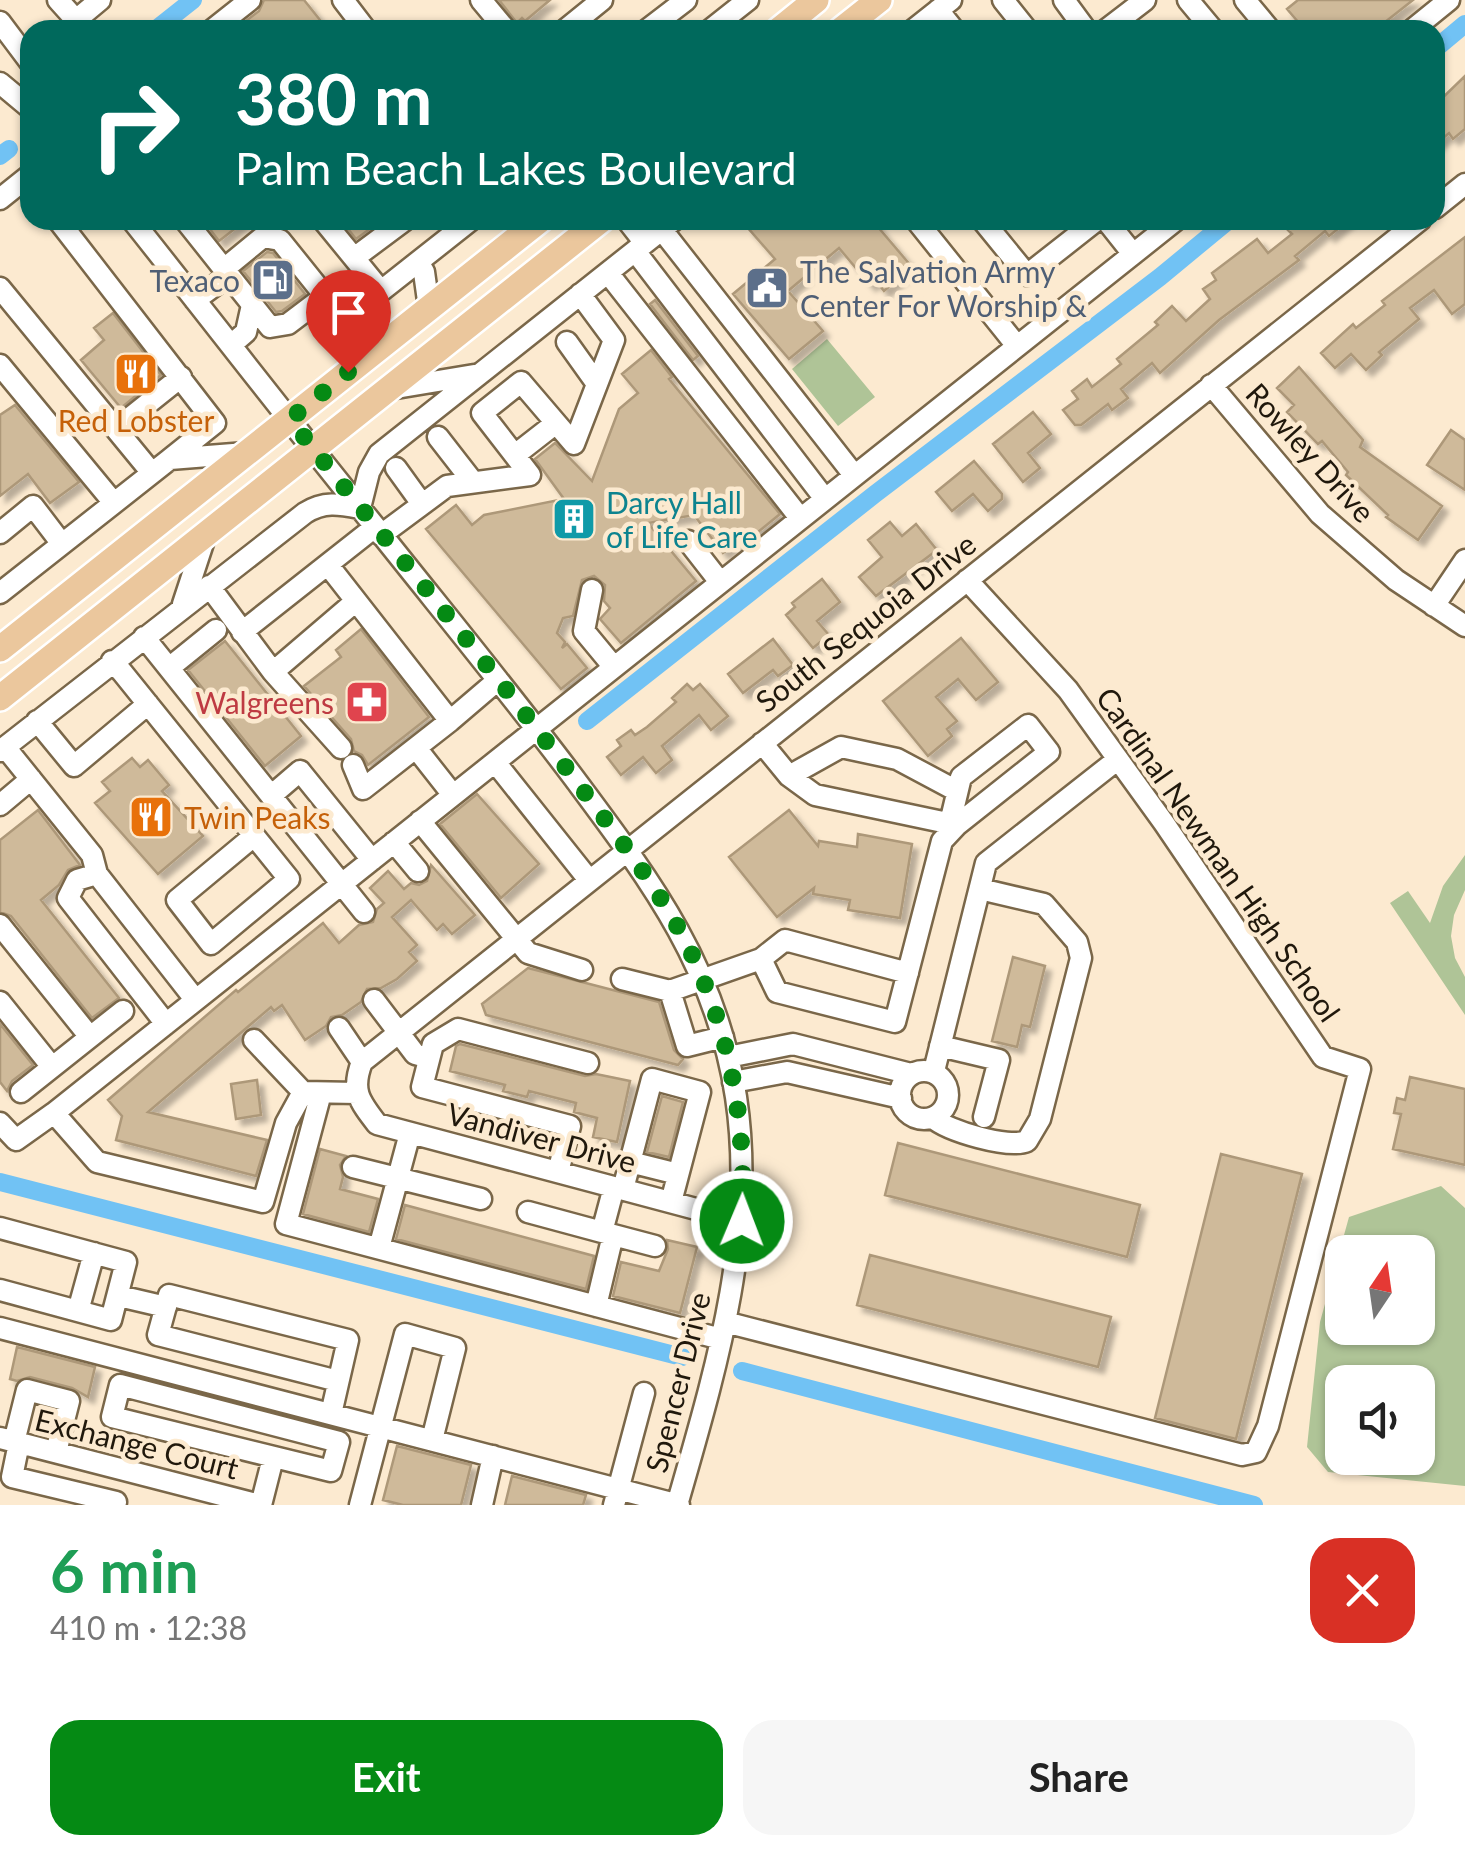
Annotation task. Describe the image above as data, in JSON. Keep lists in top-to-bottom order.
{
  "streets": {
    "street": [
      "Rowley Drive",
      "South Sequoia Drive",
      "Cardinal Newman High School",
      "Vandiver Drive",
      "Spencer Drive",
      "Exchange Court"
    ]
  },
  "crossings": [
    ["Rowley Drive", "South Sequoia Drive"],
    ["South Sequoia Drive", "Cardinal Newman High School"],
    ["South Sequoia Drive", "Vandiver Drive"],
    ["South Sequoia Drive", "Spencer Drive"],
    ["Cardinal Newman High School", "Spencer Drive"],
    ["Vandiver Drive", "Spencer Drive"]
  ],
  "places": {
    "fuel station": ["Texaco"],
    "public building": ["The Salvation Army Center For Worship &"],
    "restaurant": ["Red Lobster", "Twin Peaks"],
    "building": ["Darcy Hall of Life Care"],
    "pharmacy": ["Walgreens"]
  },
  "north": "top",
  "page": {
    "turn": ["380 m", "Palm Beach Lakes Boulevard"],
    "heading": ["6 min", "410 m · 12:38"],
    "buttons": ["Exit", "Share"]
  }
}
